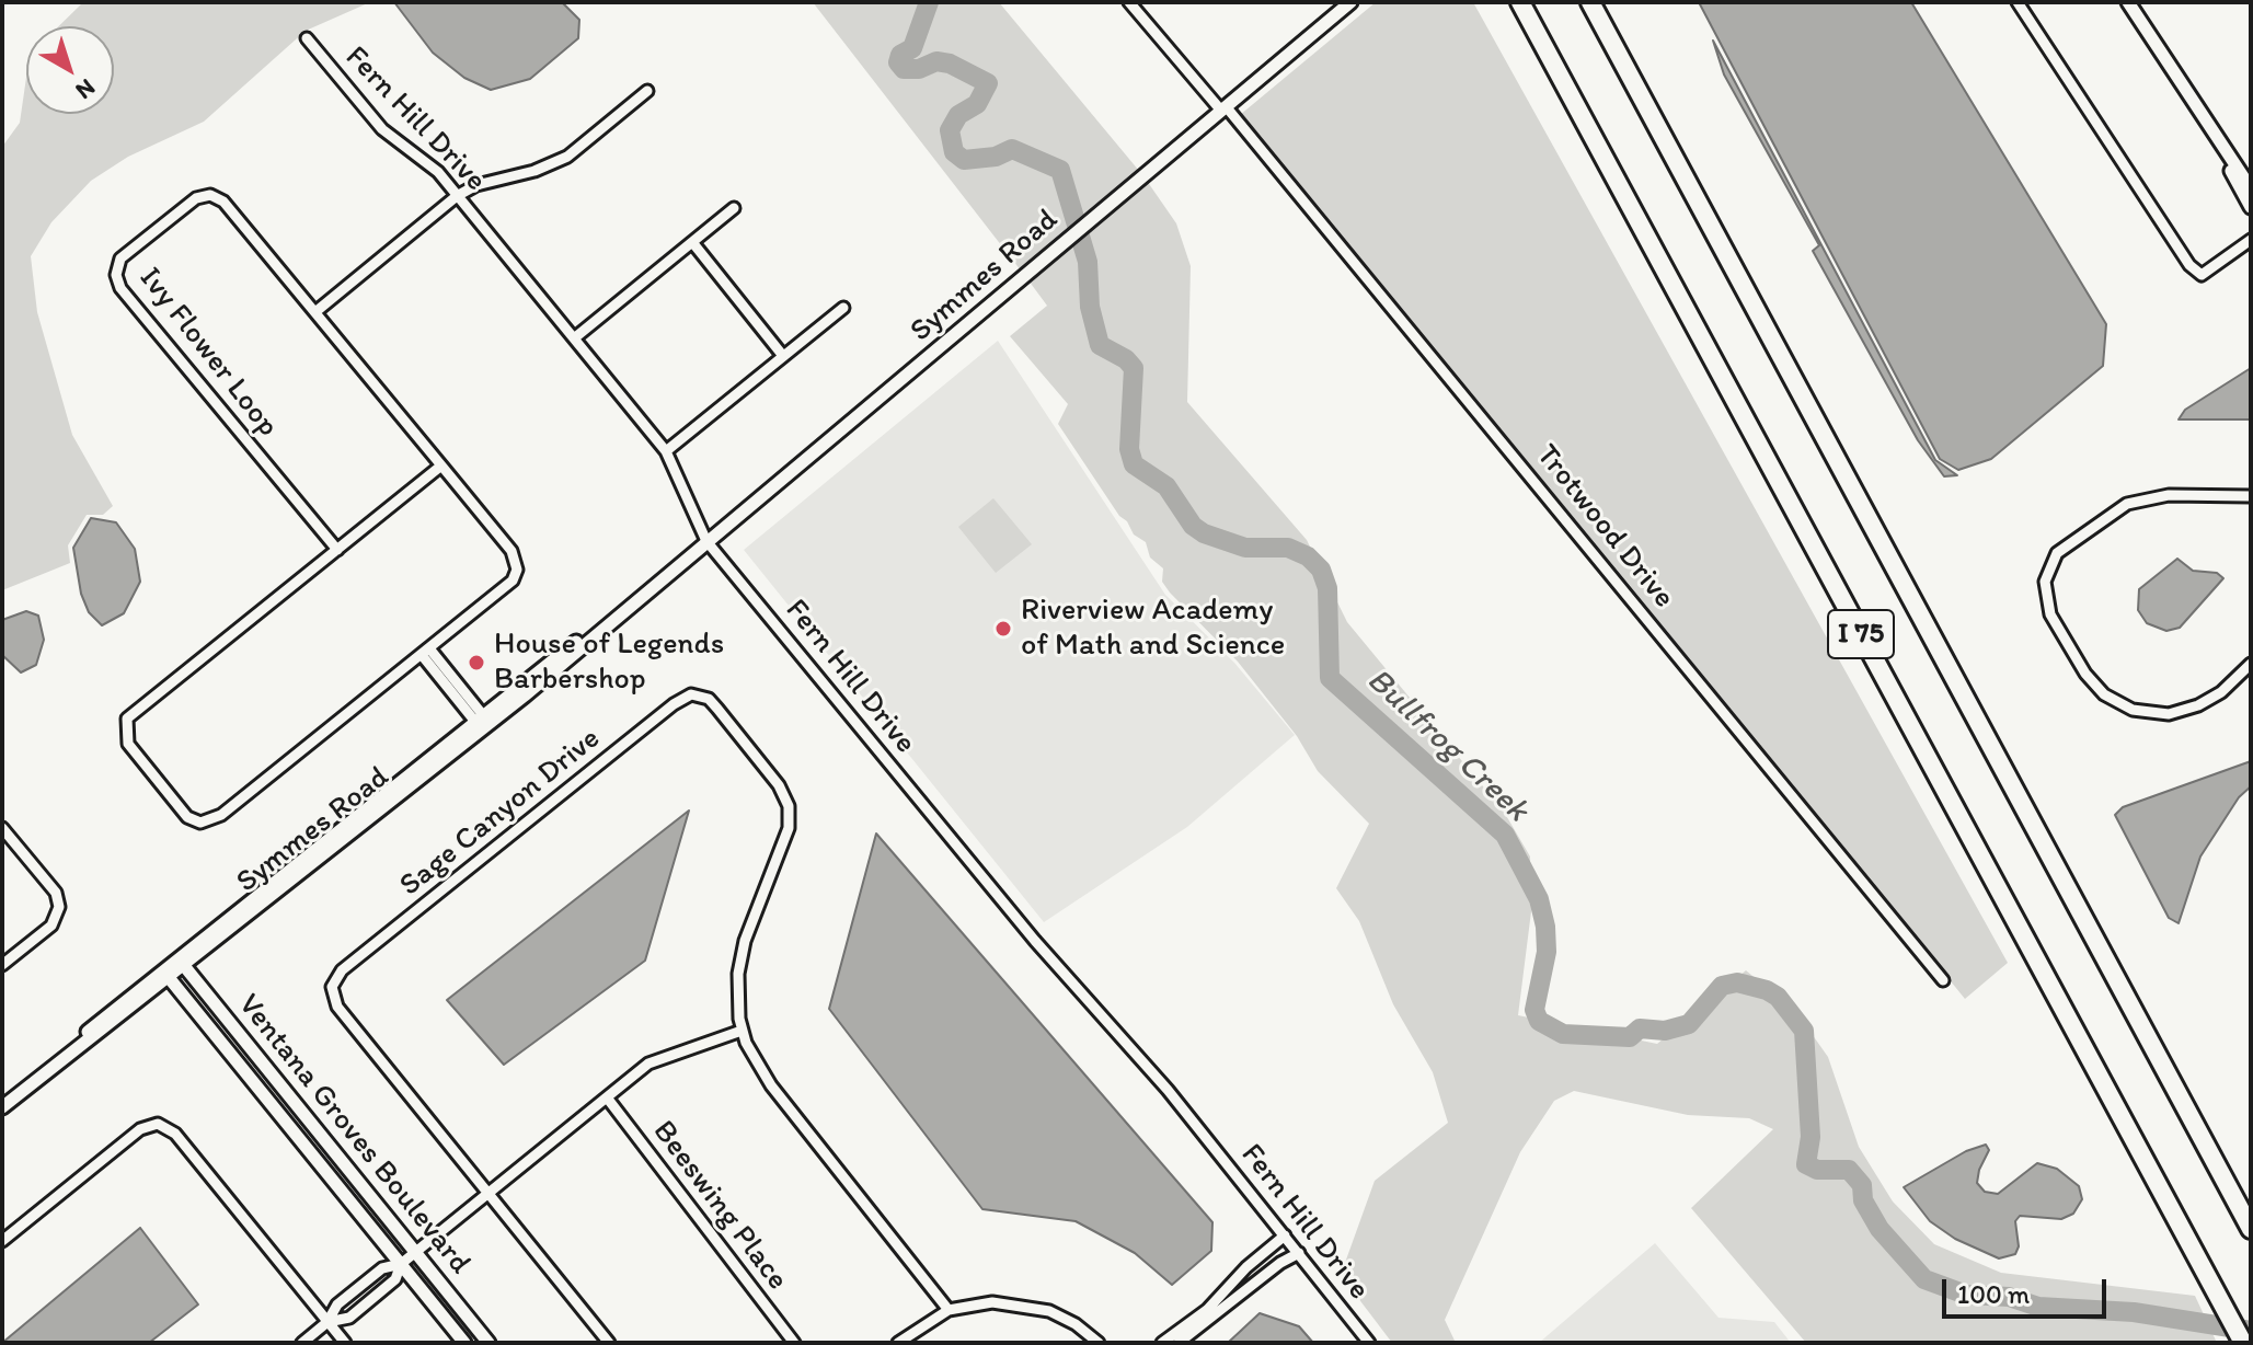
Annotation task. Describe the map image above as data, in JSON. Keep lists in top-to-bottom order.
{
  "streets": {
    "highway": ["I 75"],
    "street": [
      "Fern Hill Drive",
      "Symmes Road",
      "Ivy Flower Loop",
      "Trotwood Drive",
      "Sage Canyon Drive",
      "Ventana Groves Boulevard",
      "Beeswing Place"
    ]
  },
  "crossings": [
    ["Fern Hill Drive", "Symmes Road"],
    ["Symmes Road", "Trotwood Drive"],
    ["Symmes Road", "Ventana Groves Boulevard"]
  ],
  "water": ["Bullfrog Creek"],
  "places": ["Riverview Academy of Math and Science", "House of Legends Barbershop"],
  "scale_bar": "100 m",
  "north": "bottom right"
}
